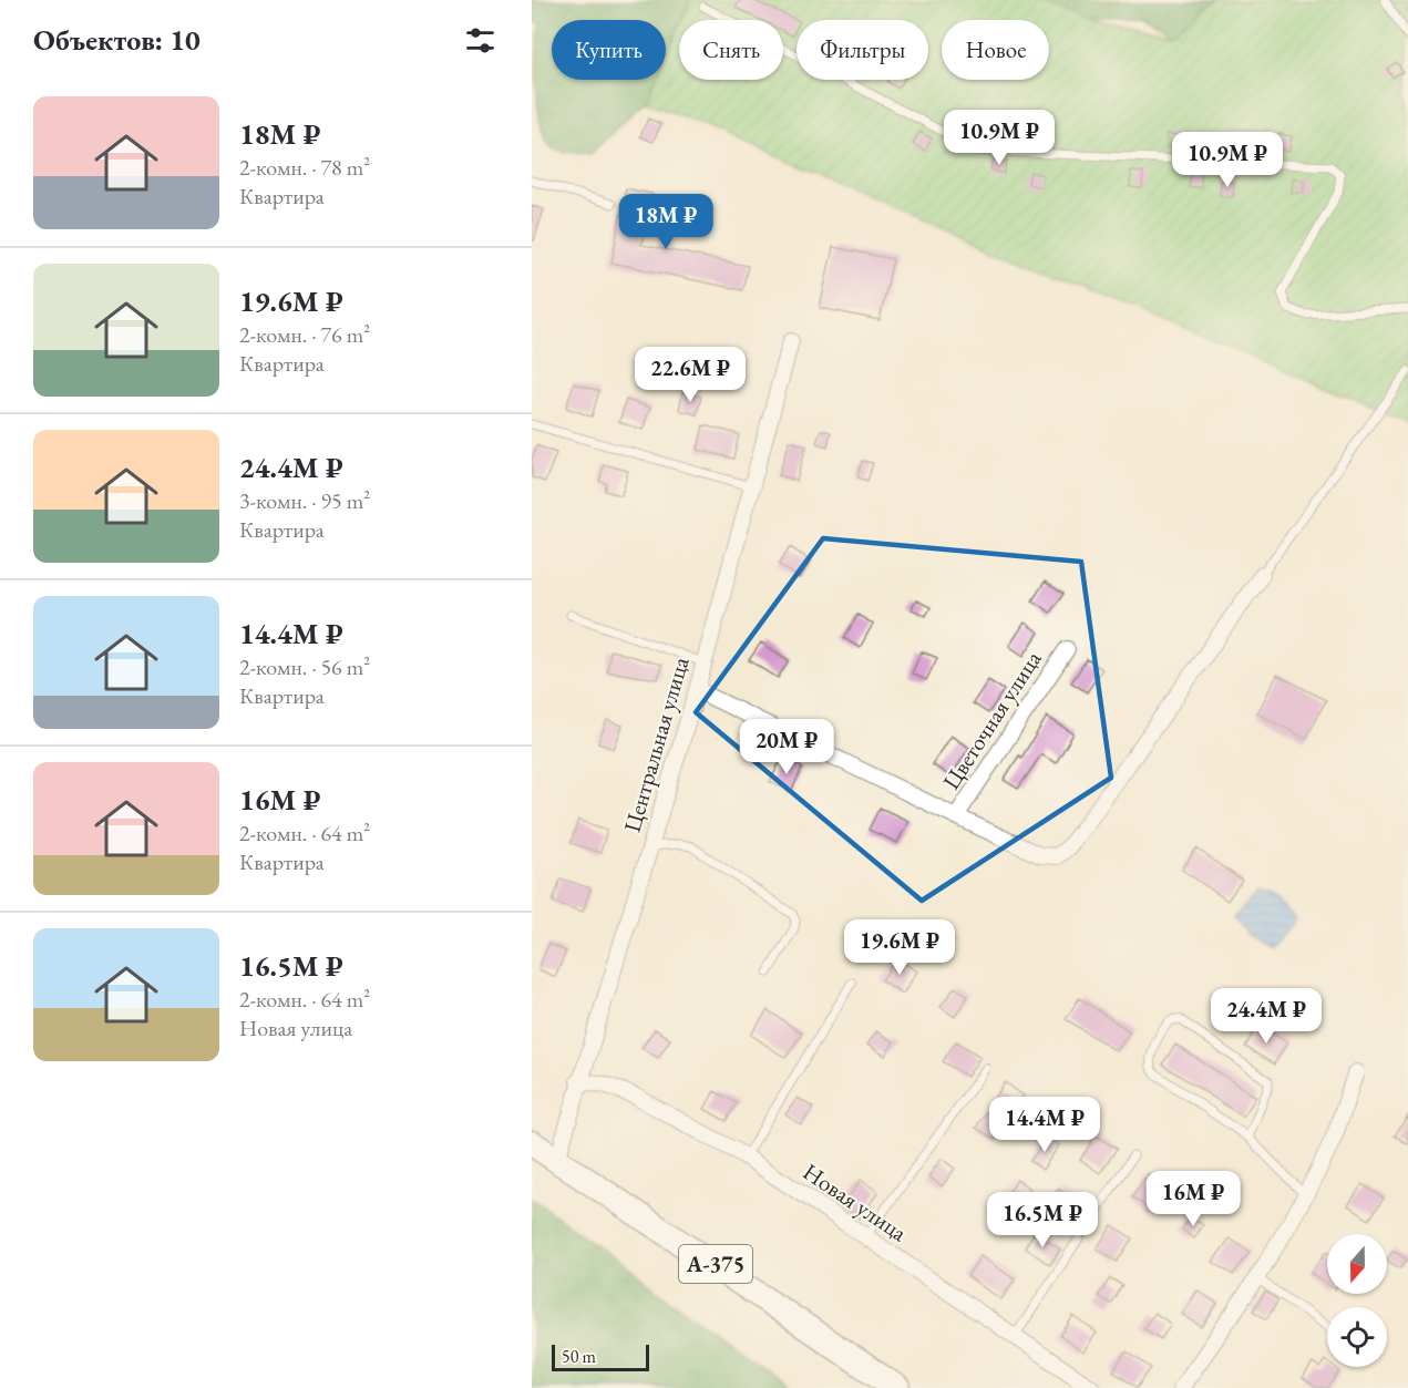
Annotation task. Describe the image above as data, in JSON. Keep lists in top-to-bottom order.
{
  "streets": {
    "highway": ["А-375"],
    "street": ["Цветочная улица", "Центральная улица", "Новая улица"]
  },
  "crossings": [
    ["Центральная улица", "Новая улица"],
    ["Центральная улица", "А-375"]
  ],
  "scale_bar": "50 m",
  "north": "bottom",
  "page": {
    "heading": "Объектов: 10",
    "chip": [
      "Купить",
      "Снять",
      "Фильтры",
      "Новое"
    ],
    "list": [
      {
        "name": "18M ₽",
        "note": "2-комн. · 78 m² · Квартира"
      },
      {
        "name": "19.6M ₽",
        "note": "2-комн. · 76 m² · Квартира"
      },
      {
        "name": "24.4M ₽",
        "note": "3-комн. · 95 m² · Квартира"
      },
      {
        "name": "14.4M ₽",
        "note": "2-комн. · 56 m² · Квартира"
      },
      {
        "name": "16M ₽",
        "note": "2-комн. · 64 m² · Квартира"
      },
      {
        "name": "16.5M ₽",
        "note": "2-комн. · 64 m² · Новая улица"
      }
    ],
    "price": [
      "10.9M ₽",
      "10.9M ₽",
      "18M ₽",
      "22.6M ₽",
      "20M ₽",
      "19.6M ₽",
      "24.4M ₽",
      "14.4M ₽",
      "16M ₽",
      "16.5M ₽"
    ],
    "scale": "50 m"
  }
}
